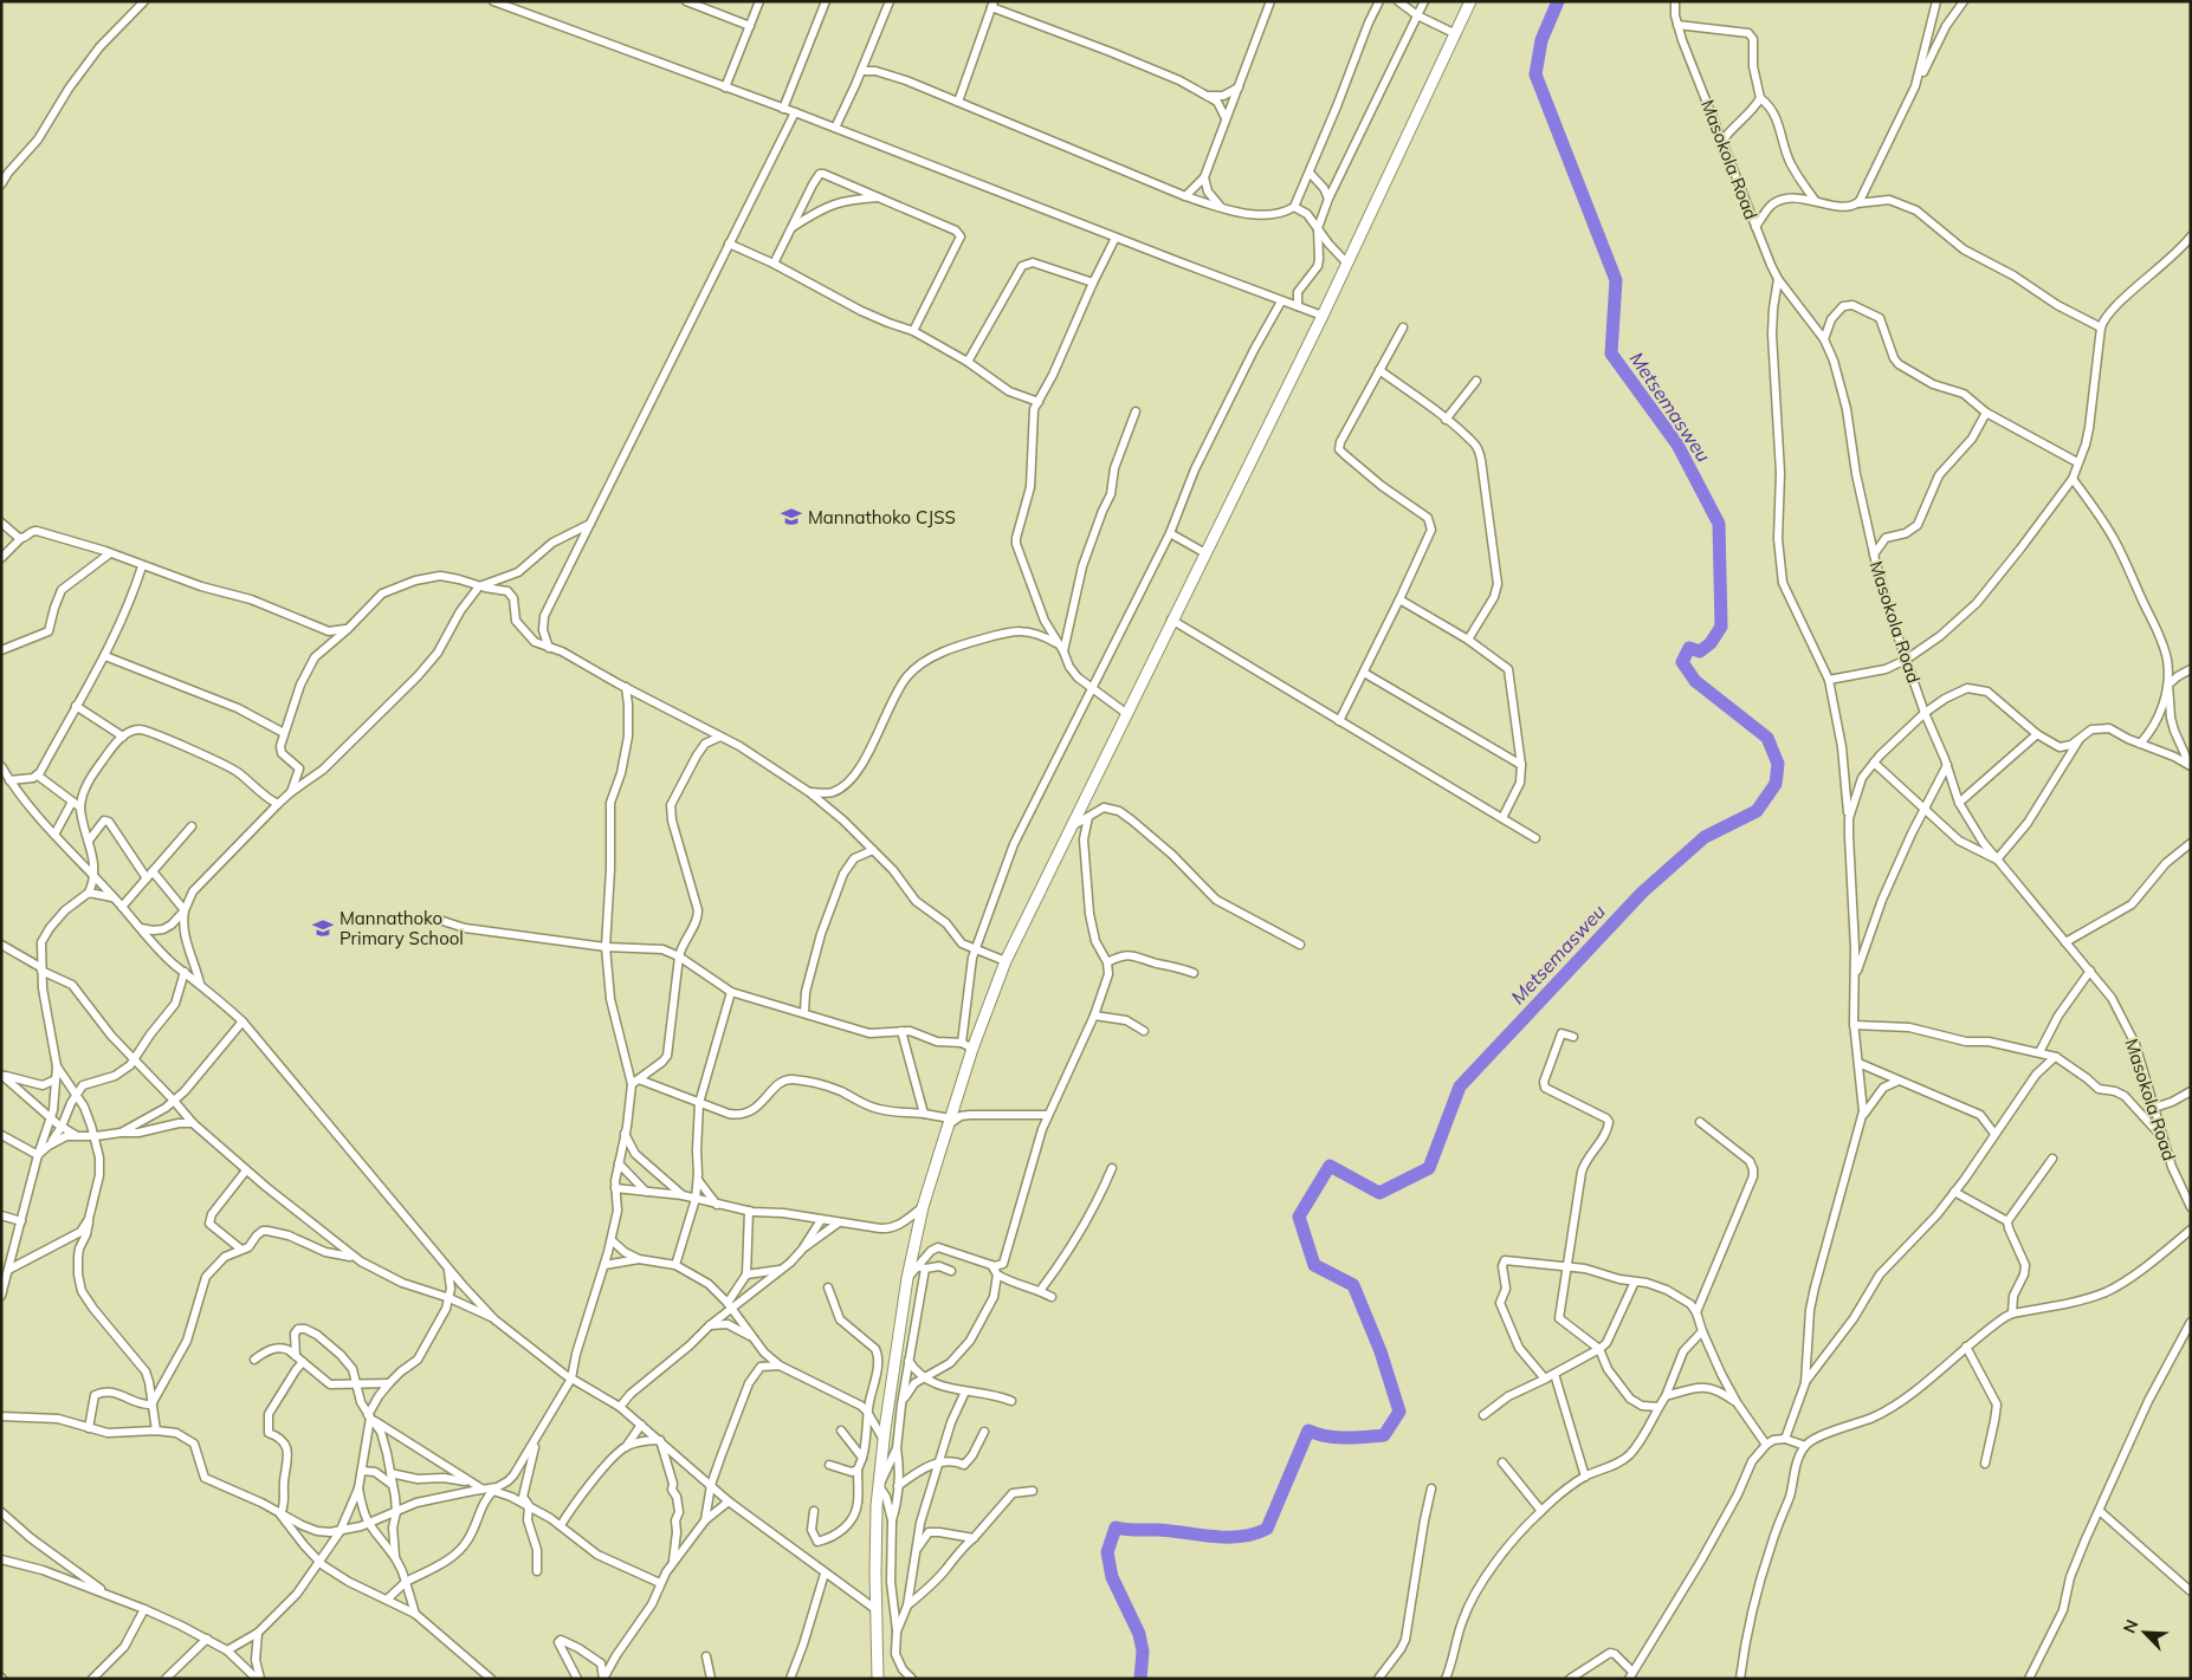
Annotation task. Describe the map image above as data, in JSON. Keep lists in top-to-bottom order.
{
  "streets": {
    "street": ["Masokola Road"]
  },
  "water": ["Metsemasweu"],
  "places": {
    "school or university": ["Mannathoko CJSS", "Mannathoko Primary School"]
  },
  "north": "top left"
}
